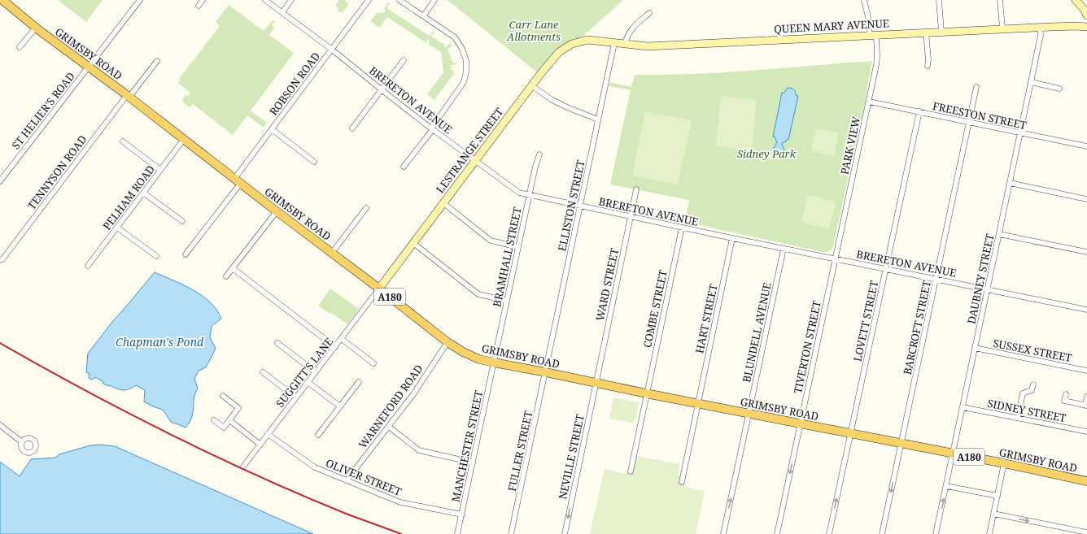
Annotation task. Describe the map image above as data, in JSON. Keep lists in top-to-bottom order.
{
  "streets": {
    "main road": ["GRIMSBY ROAD", "A180"],
    "street": [
      "QUEEN MARY AVENUE",
      "ROBSON ROAD",
      "BRERETON AVENUE",
      "ST HELIER'S ROAD",
      "FREESTON STREET",
      "PARK VIEW",
      "LESTRANGE STREET",
      "TENNYSON ROAD",
      "PELHAM ROAD",
      "ELLISTON STREET",
      "BRAMHALL STREET",
      "DAUBNEY STREET",
      "WARD STREET",
      "COMBE STREET",
      "HART STREET",
      "LOVETT STREET",
      "BARCROFT STREET",
      "BLUNDELL AVENUE",
      "TIVERTON STREET",
      "SUSSEX STREET",
      "SUGGITT'S LANE",
      "WARNEFORD ROAD",
      "SIDNEY STREET",
      "MANCHESTER STREET",
      "FULLER STREET",
      "NEVILLE STREET",
      "OLIVER STREET"
    ]
  },
  "crossings": [
    ["QUEEN MARY AVENUE", "PARK VIEW"],
    ["QUEEN MARY AVENUE", "LESTRANGE STREET"],
    ["QUEEN MARY AVENUE", "ELLISTON STREET"],
    ["QUEEN MARY AVENUE", "DAUBNEY STREET"],
    ["GRIMSBY ROAD", "ROBSON ROAD"],
    ["GRIMSBY ROAD", "ST HELIER'S ROAD"],
    ["GRIMSBY ROAD", "LESTRANGE STREET"],
    ["GRIMSBY ROAD", "TENNYSON ROAD"],
    ["GRIMSBY ROAD", "PELHAM ROAD"],
    ["GRIMSBY ROAD", "ELLISTON STREET"],
    ["GRIMSBY ROAD", "BRAMHALL STREET"],
    ["GRIMSBY ROAD", "DAUBNEY STREET"],
    ["GRIMSBY ROAD", "WARD STREET"],
    ["GRIMSBY ROAD", "COMBE STREET"],
    ["GRIMSBY ROAD", "HART STREET"],
    ["GRIMSBY ROAD", "LOVETT STREET"],
    ["GRIMSBY ROAD", "BARCROFT STREET"],
    ["GRIMSBY ROAD", "BLUNDELL AVENUE"],
    ["GRIMSBY ROAD", "TIVERTON STREET"],
    ["GRIMSBY ROAD", "SUGGITT'S LANE"],
    ["GRIMSBY ROAD", "WARNEFORD ROAD"],
    ["GRIMSBY ROAD", "MANCHESTER STREET"],
    ["GRIMSBY ROAD", "FULLER STREET"],
    ["GRIMSBY ROAD", "NEVILLE STREET"],
    ["ROBSON ROAD", "BRERETON AVENUE"],
    ["BRERETON AVENUE", "PARK VIEW"],
    ["BRERETON AVENUE", "LESTRANGE STREET"],
    ["BRERETON AVENUE", "ELLISTON STREET"],
    ["BRERETON AVENUE", "BRAMHALL STREET"],
    ["BRERETON AVENUE", "DAUBNEY STREET"],
    ["BRERETON AVENUE", "WARD STREET"],
    ["BRERETON AVENUE", "COMBE STREET"],
    ["BRERETON AVENUE", "HART STREET"],
    ["BRERETON AVENUE", "LOVETT STREET"],
    ["BRERETON AVENUE", "BARCROFT STREET"],
    ["BRERETON AVENUE", "BLUNDELL AVENUE"],
    ["BRERETON AVENUE", "TIVERTON STREET"],
    ["FREESTON STREET", "PARK VIEW"],
    ["FREESTON STREET", "DAUBNEY STREET"],
    ["FREESTON STREET", "LOVETT STREET"],
    ["FREESTON STREET", "BARCROFT STREET"],
    ["PARK VIEW", "TIVERTON STREET"],
    ["LESTRANGE STREET", "SUGGITT'S LANE"],
    ["ELLISTON STREET", "FULLER STREET"],
    ["BRAMHALL STREET", "MANCHESTER STREET"],
    ["DAUBNEY STREET", "SUSSEX STREET"],
    ["DAUBNEY STREET", "SIDNEY STREET"],
    ["WARD STREET", "NEVILLE STREET"],
    ["SUGGITT'S LANE", "OLIVER STREET"],
    ["WARNEFORD ROAD", "OLIVER STREET"],
    ["MANCHESTER STREET", "OLIVER STREET"]
  ],
  "one_way": ["BLUNDELL AVENUE", "TIVERTON STREET", "NEVILLE STREET"],
  "water": ["Chapman's Pond"],
  "parks": ["Carr Lane Allotments", "Sidney Park"]
}
